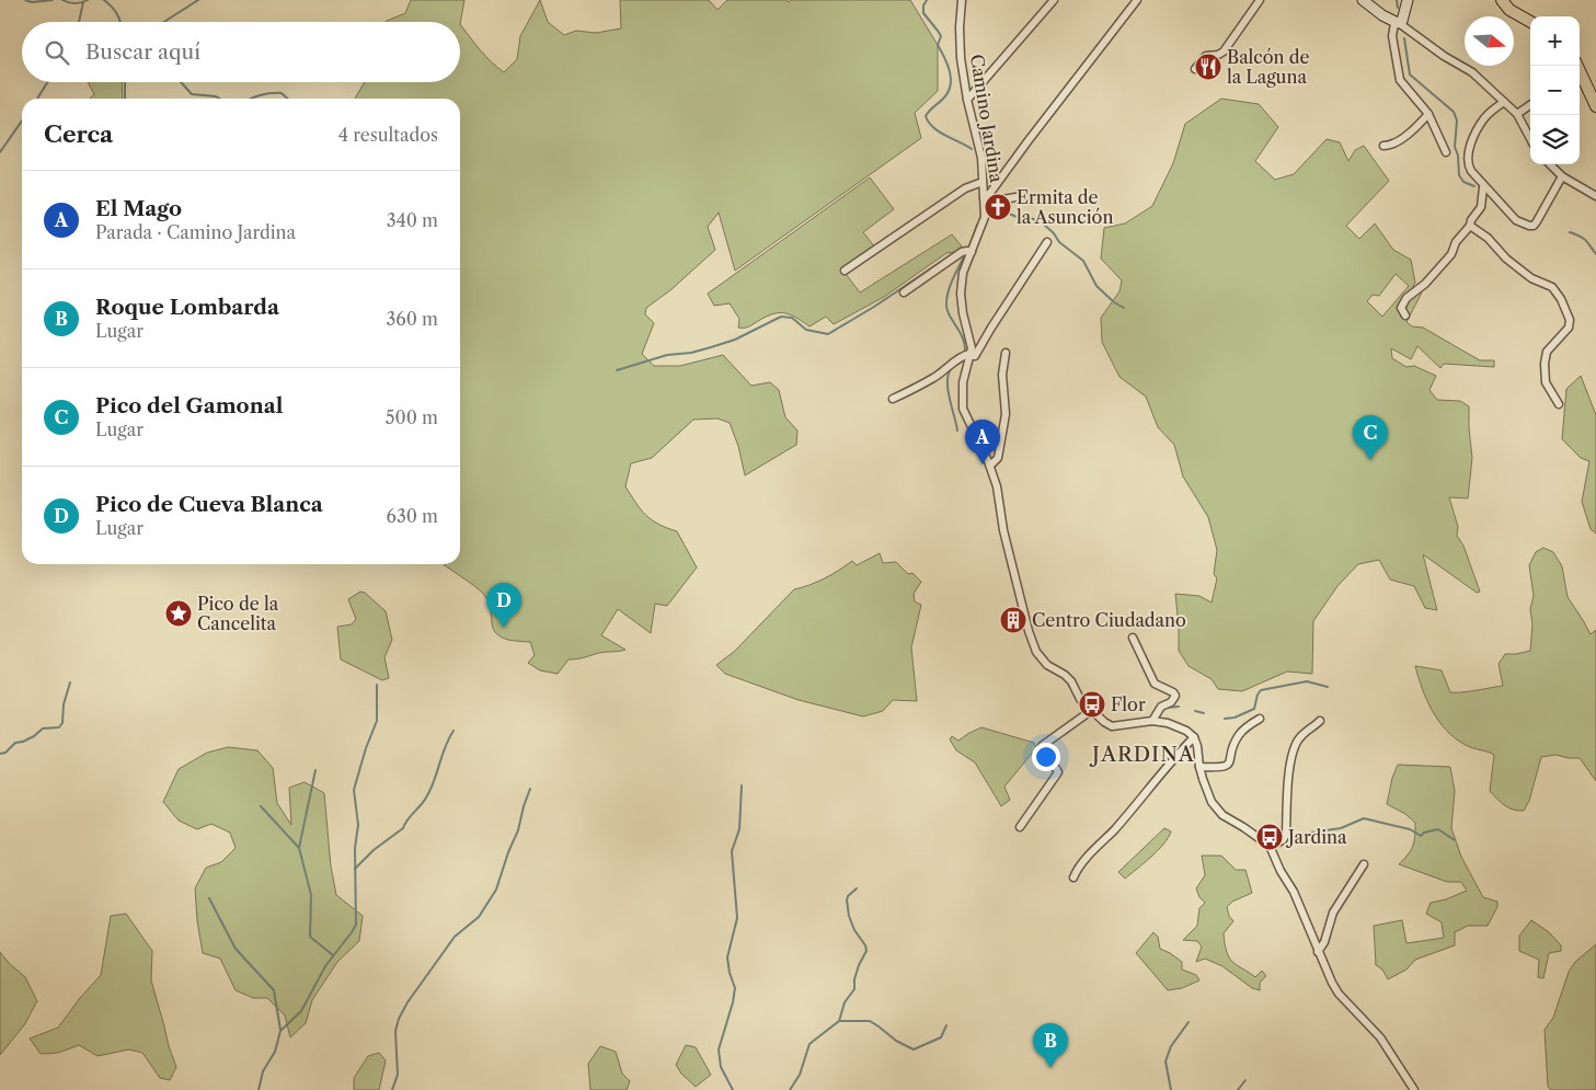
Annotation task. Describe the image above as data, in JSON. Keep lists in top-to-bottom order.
{
  "streets": {
    "street": ["Camino Jardina"]
  },
  "districts": ["JARDINA"],
  "places": {
    "restaurant": ["Balcón de la Laguna"],
    "church": ["Ermita de la Asunción"],
    "place": ["Pico de la Cancelita"],
    "building": ["Centro Ciudadano"],
    "bus stop": ["Flor", "Jardina"]
  },
  "north": "right",
  "page": {
    "map_buttons": ["+", "−"],
    "search": "Buscar aquí",
    "heading": ["Cerca", "4 resultados"],
    "list": [
      {
        "mark": "A",
        "name": "El Mago",
        "note": "Parada · Camino Jardina",
        "value": "340 m"
      },
      {
        "mark": "B",
        "name": "Roque Lombarda",
        "note": "Lugar",
        "value": "360 m"
      },
      {
        "mark": "C",
        "name": "Pico del Gamonal",
        "note": "Lugar",
        "value": "500 m"
      },
      {
        "mark": "D",
        "name": "Pico de Cueva Blanca",
        "note": "Lugar",
        "value": "630 m"
      }
    ],
    "pins": [
      "C",
      "A",
      "D",
      "B"
    ]
  }
}
